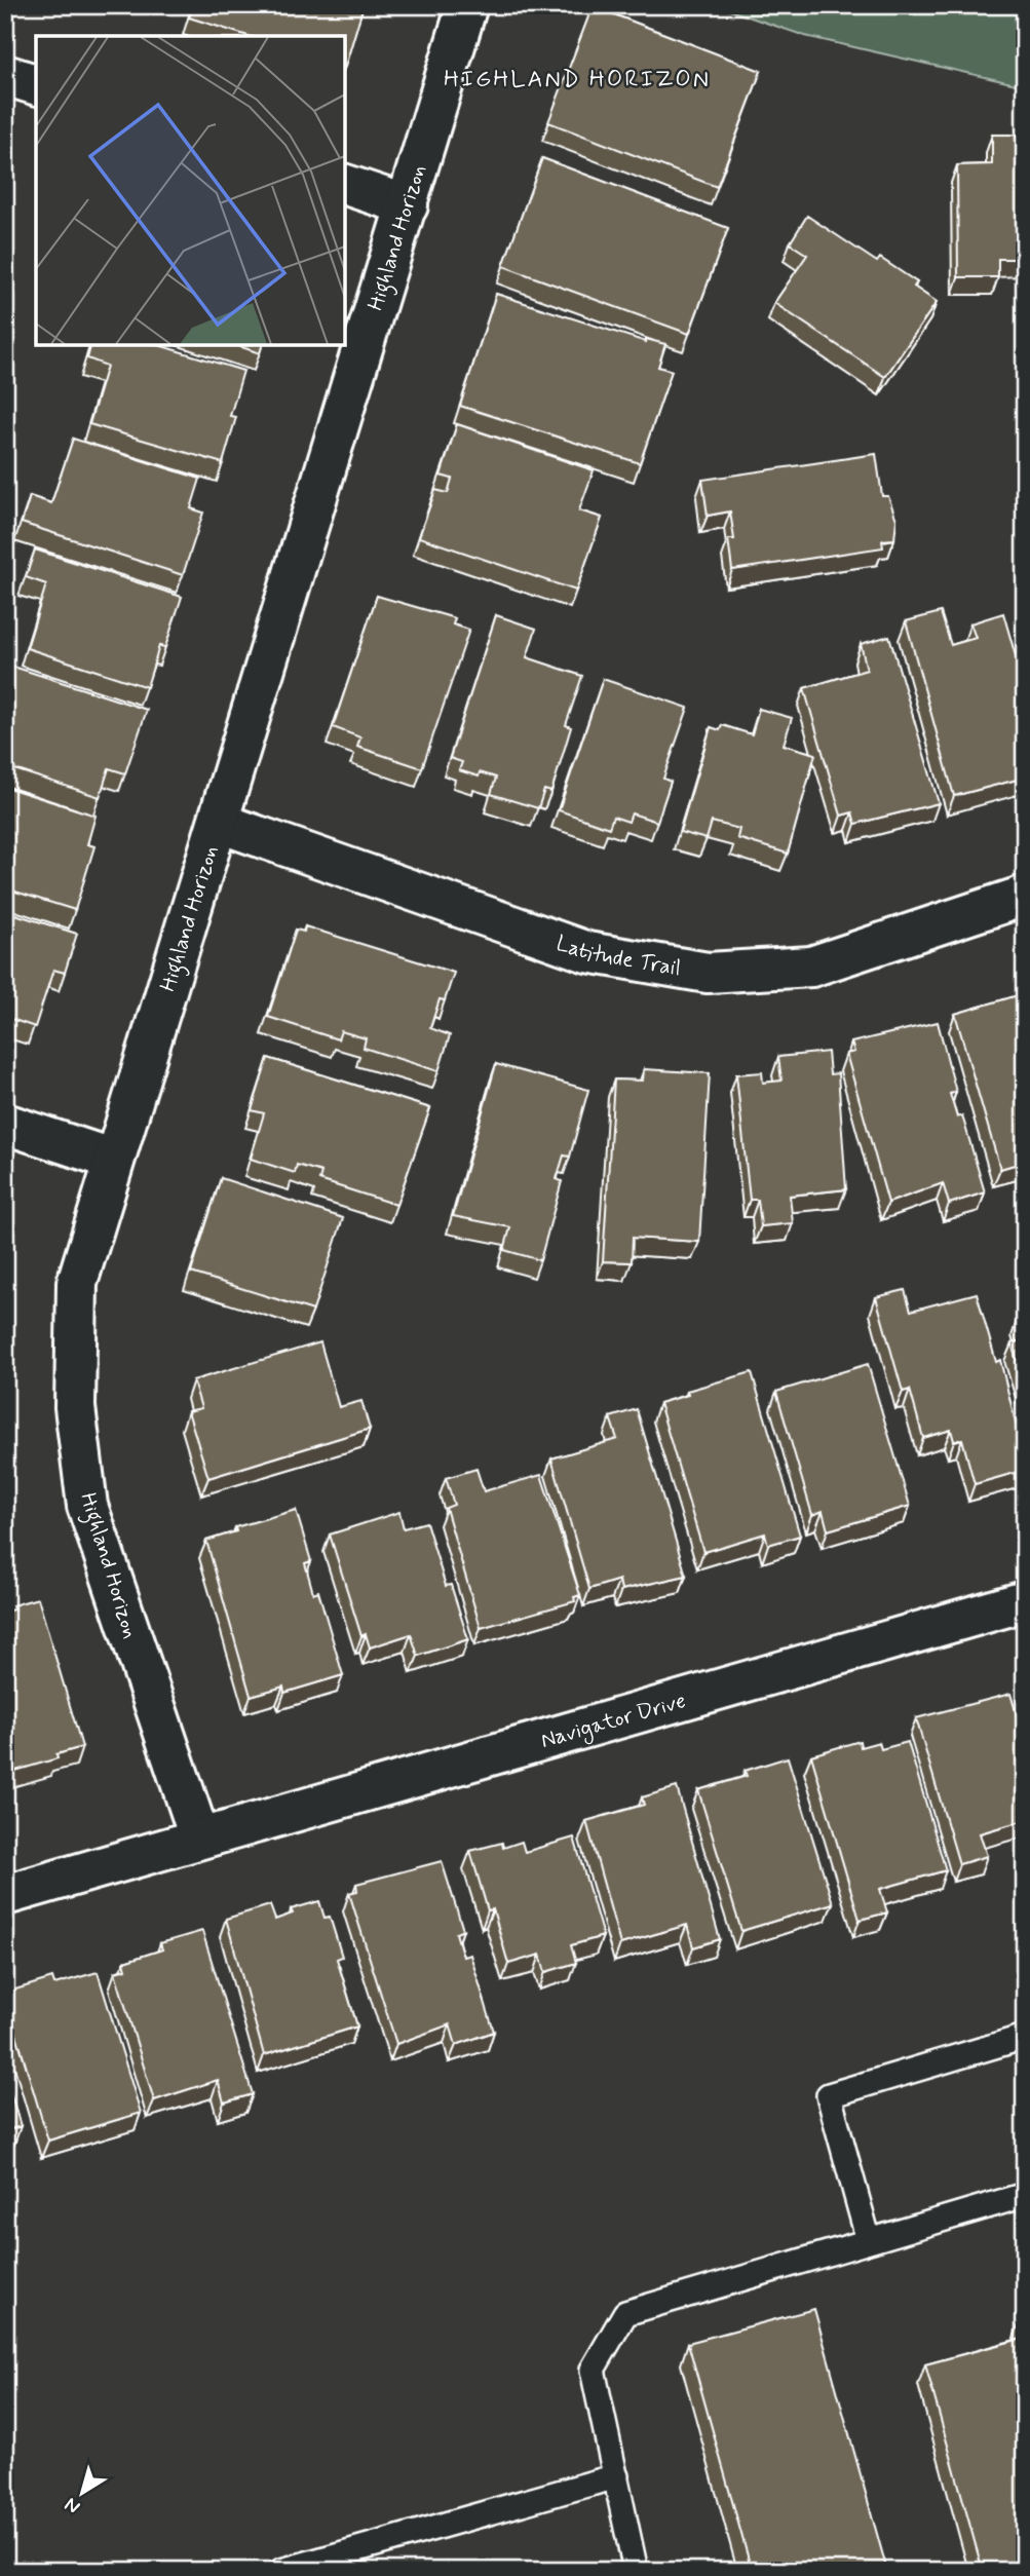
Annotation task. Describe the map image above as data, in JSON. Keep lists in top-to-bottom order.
{
  "streets": {
    "street": ["Highland Horizon", "Latitude Trail", "Navigator Drive"]
  },
  "crossings": [
    ["Highland Horizon", "Latitude Trail"],
    ["Highland Horizon", "Navigator Drive"]
  ],
  "districts": ["HIGHLAND HORIZON"],
  "north": "bottom left"
}
